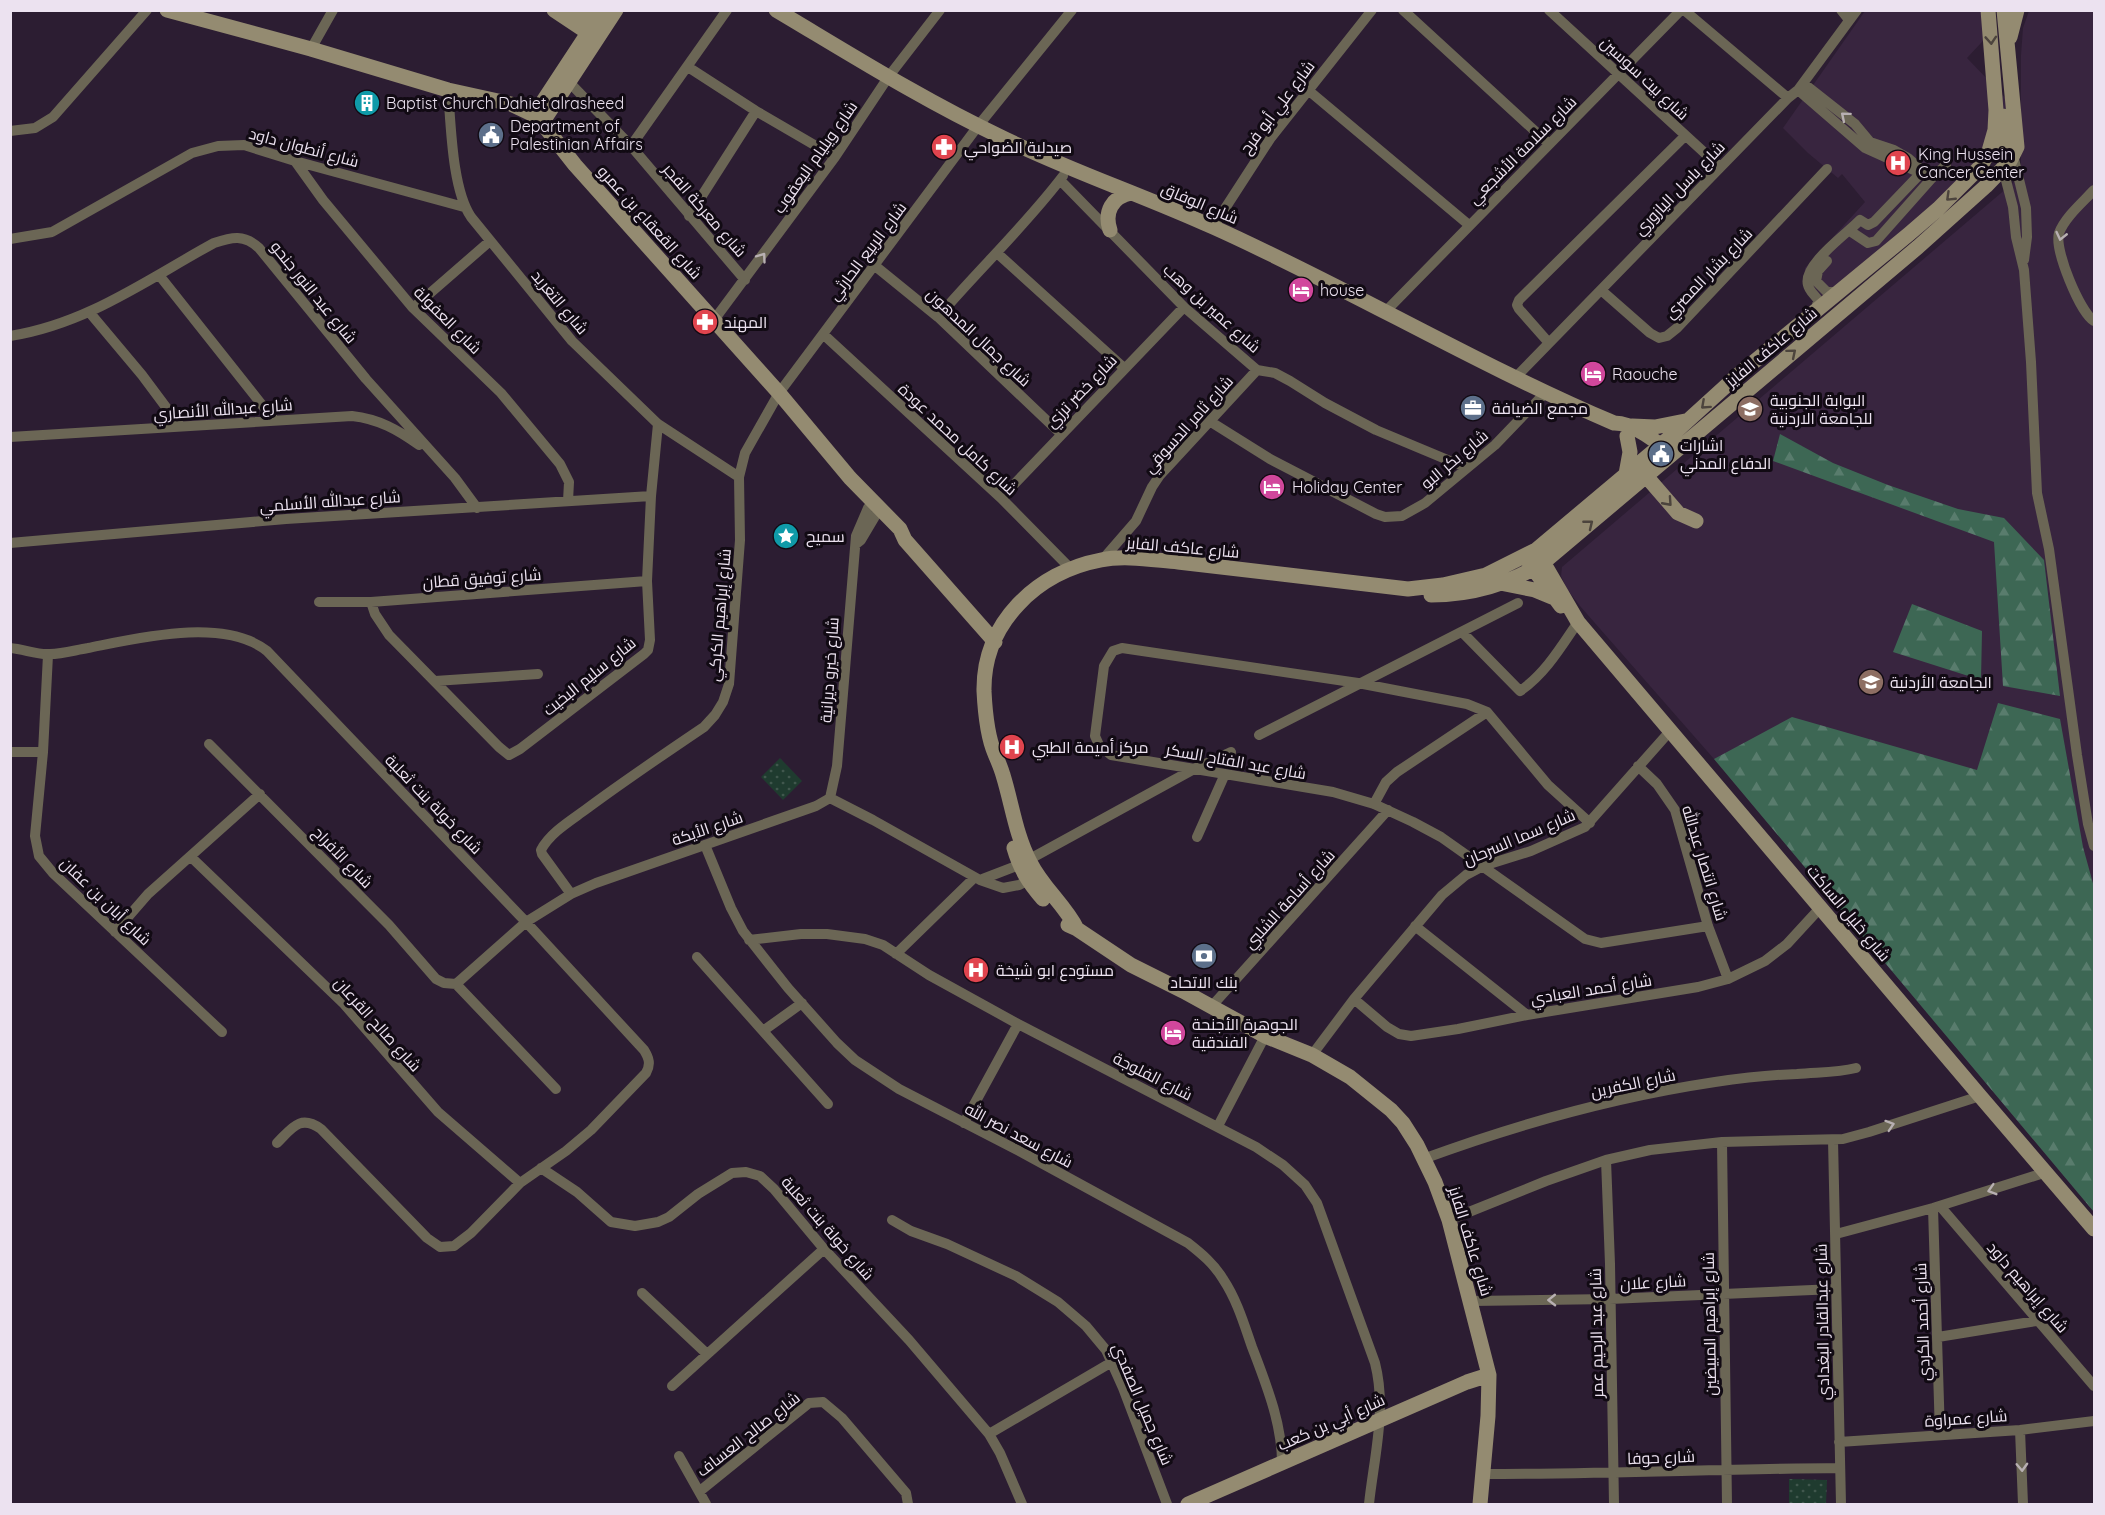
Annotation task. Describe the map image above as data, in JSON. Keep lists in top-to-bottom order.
{
  "streets": {
    "main road": [
      "شارع الوفاق",
      "شارع القعقاع بن عمرو",
      "شارع عاكف الفايز",
      "شارع خليل الساكت",
      "شارع أبي بن كعب"
    ],
    "street": [
      "شارع بيت سوسين",
      "شارع علي أبو فرح",
      "شارع أنطوان داود",
      "شارع سلامة الأشجعي",
      "شارع ويليام اليعقوب",
      "شارع باسل اليازوري",
      "شارع معركة الفجر",
      "شارع الربيع الحارثي",
      "شارع بشار المصري",
      "شارع عبد النور جنحو",
      "شارع التغريد",
      "شارع عمير بن وهب",
      "شارع العفولة",
      "شارع جمال المدهون",
      "شارع خضر ترزي",
      "شارع عبدالله الأنصاري",
      "شارع ثامر الدسوقي",
      "شارع كامل محمد عودة",
      "شارع بكر البو",
      "شارع عبدالله الأسلمي",
      "شارع توفيق قطان",
      "شارع إبراهيم الكركي",
      "شارع خيرو ديرانية",
      "شارع سليم البخيت",
      "شارع عبد الفتاح السكر",
      "شارع خولة بنت ثعلبة",
      "شارع الأيكة",
      "شارع سما السرحان",
      "شارع الأفراح",
      "شارع انتصار عبدالله",
      "شارع أسامة الشلبي",
      "شارع أبان بن عفان",
      "شارع أحمد العبادي",
      "شارع صالح القرعان",
      "شارع الفلوجة",
      "شارع الكفرين",
      "شارع سعد نصر الله",
      "شارع علان",
      "شارع إبراهيم داود",
      "شارع عبدالقادر البغدادي",
      "شارع أحمد الكردي",
      "شارع إبراهيم المبيضين",
      "شارع عبد الرحيم عمر",
      "شارع جميل الصفدي",
      "شارع عمراوة",
      "شارع صالح العساف",
      "شارع حوفا"
    ]
  },
  "crossings": [
    ["شارع بيت سوسين", "شارع سلامة الأشجعي"],
    ["شارع بيت سوسين", "شارع باسل اليازوري"],
    ["شارع علي أبو فرح", "شارع الوفاق"],
    ["شارع أنطوان داود", "شارع التغريد"],
    ["شارع أنطوان داود", "شارع العفولة"],
    ["شارع سلامة الأشجعي", "شارع الوفاق"],
    ["شارع ويليام اليعقوب", "شارع الوفاق"],
    ["شارع ويليام اليعقوب", "شارع معركة الفجر"],
    ["شارع ويليام اليعقوب", "شارع القعقاع بن عمرو"],
    ["شارع باسل اليازوري", "شارع الوفاق"],
    ["شارع باسل اليازوري", "شارع بشار المصري"],
    ["شارع الوفاق", "شارع الربيع الحارثي"],
    ["شارع الوفاق", "شارع عمير بن وهب"],
    ["شارع الوفاق", "شارع عاكف الفايز"],
    ["شارع الوفاق", "شارع بكر البو"],
    ["شارع القعقاع بن عمرو", "شارع الربيع الحارثي"],
    ["شارع القعقاع بن عمرو", "شارع التغريد"],
    ["شارع القعقاع بن عمرو", "شارع عاكف الفايز"],
    ["شارع القعقاع بن عمرو", "شارع إبراهيم الكركي"],
    ["شارع القعقاع بن عمرو", "شارع خيرو ديرانية"],
    ["شارع الربيع الحارثي", "شارع جمال المدهون"],
    ["شارع الربيع الحارثي", "شارع كامل محمد عودة"],
    ["شارع الربيع الحارثي", "شارع إبراهيم الكركي"],
    ["شارع عبد النور جنحو", "شارع عبدالله الأنصاري"],
    ["شارع عبد النور جنحو", "شارع عبدالله الأسلمي"],
    ["شارع التغريد", "شارع إبراهيم الكركي"],
    ["شارع التغريد", "شارع سليم البخيت"],
    ["شارع عمير بن وهب", "شارع خضر ترزي"],
    ["شارع عمير بن وهب", "شارع ثامر الدسوقي"],
    ["شارع عمير بن وهب", "شارع بكر البو"],
    ["شارع العفولة", "شارع عبدالله الأسلمي"],
    ["شارع جمال المدهون", "شارع خضر ترزي"],
    ["شارع عاكف الفايز", "شارع ثامر الدسوقي"],
    ["شارع عاكف الفايز", "شارع كامل محمد عودة"],
    ["شارع عاكف الفايز", "شارع سما السرحان"],
    ["شارع عاكف الفايز", "شارع أسامة الشلبي"],
    ["شارع عاكف الفايز", "شارع خليل الساكت"],
    ["شارع عاكف الفايز", "شارع الكفرين"],
    ["شارع عاكف الفايز", "شارع علان"],
    ["شارع عاكف الفايز", "شارع أبي بن كعب"],
    ["شارع عاكف الفايز", "شارع حوفا"],
    ["شارع خضر ترزي", "شارع كامل محمد عودة"],
    ["شارع ثامر الدسوقي", "شارع بكر البو"],
    ["شارع عبدالله الأسلمي", "شارع سليم البخيت"],
    ["شارع توفيق قطان", "شارع سليم البخيت"],
    ["شارع إبراهيم الكركي", "شارع الأيكة"],
    ["شارع خيرو ديرانية", "شارع الأيكة"],
    ["شارع عبد الفتاح السكر", "شارع سما السرحان"],
    ["شارع عبد الفتاح السكر", "شارع انتصار عبدالله"],
    ["شارع عبد الفتاح السكر", "شارع أسامة الشلبي"],
    ["شارع خولة بنت ثعلبة", "شارع الأيكة"],
    ["شارع خولة بنت ثعلبة", "شارع أبان بن عفان"],
    ["شارع خولة بنت ثعلبة", "شارع صالح القرعان"],
    ["شارع الأيكة", "شارع الأفراح"],
    ["شارع الأيكة", "شارع سعد نصر الله"],
    ["شارع سما السرحان", "شارع انتصار عبدالله"],
    ["شارع سما السرحان", "شارع خليل الساكت"],
    ["شارع سما السرحان", "شارع أحمد العبادي"],
    ["شارع انتصار عبدالله", "شارع أحمد العبادي"],
    ["شارع خليل الساكت", "شارع أحمد العبادي"],
    ["شارع الفلوجة", "شارع سعد نصر الله"],
    ["شارع الفلوجة", "شارع أبي بن كعب"],
    ["شارع سعد نصر الله", "شارع أبي بن كعب"],
    ["شارع علان", "شارع عبدالقادر البغدادي"],
    ["شارع علان", "شارع إبراهيم المبيضين"],
    ["شارع علان", "شارع عبد الرحيم عمر"],
    ["شارع إبراهيم داود", "شارع أحمد الكردي"],
    ["شارع عبدالقادر البغدادي", "شارع عمراوة"],
    ["شارع عبدالقادر البغدادي", "شارع حوفا"],
    ["شارع أحمد الكردي", "شارع عمراوة"],
    ["شارع إبراهيم المبيضين", "شارع حوفا"],
    ["شارع عبد الرحيم عمر", "شارع حوفا"]
  ],
  "one_way": ["شارع علان"],
  "places": {
    "building": ["Baptist Church Dahiet alrasheed"],
    "public building": ["Department of Palestinian Affairs", "اشارات الدفاع المدني"],
    "pharmacy": ["صيدلية الضواحي", "المهند"],
    "hospital": ["King Hussein Cancer Center", "مركز أميمة الطبي", "مستودع ابو شيخة"],
    "hotel": [
      "house",
      "Raouche",
      "Holiday Center",
      "الجوهرة الأجنحة الفندقية"
    ],
    "office": ["مجمع الضيافة"],
    "school or university": ["البوابة الجنوبية للجامعة الاردنية", "الجامعة الأردنية"],
    "place": ["سميح"],
    "bank": ["بنك الاتحاد"]
  }
}
